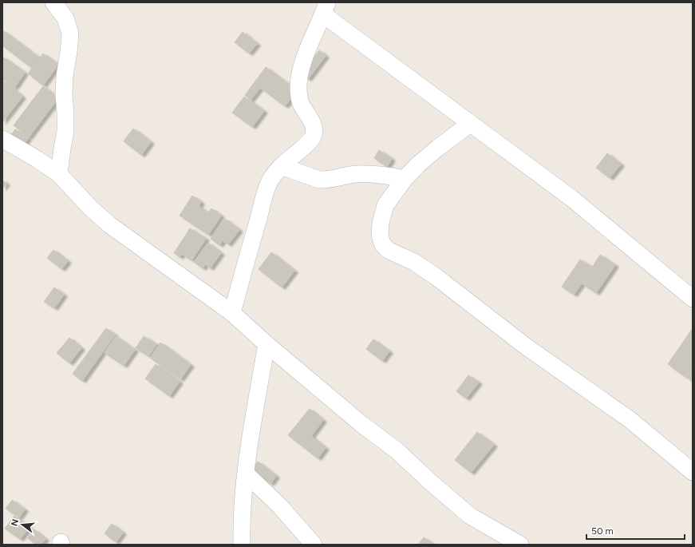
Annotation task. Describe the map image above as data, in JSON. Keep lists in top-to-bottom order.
{
  "scale_bar": "50 m",
  "north": "left"
}
